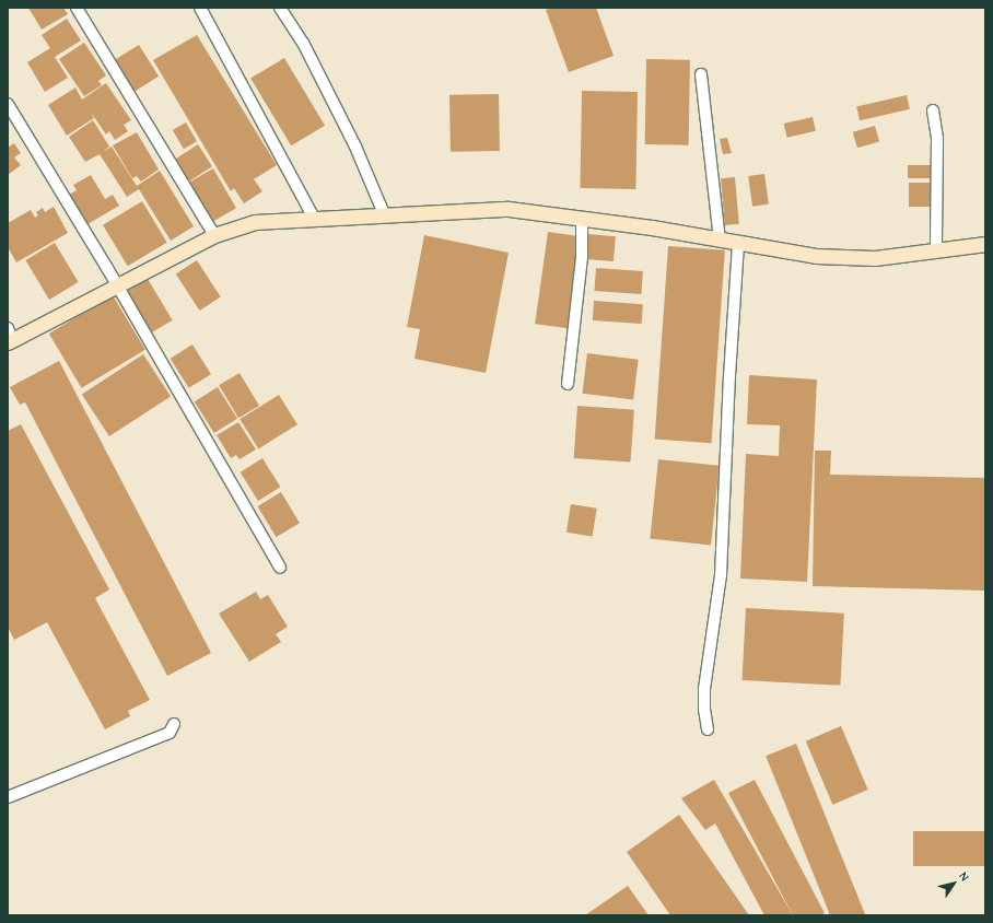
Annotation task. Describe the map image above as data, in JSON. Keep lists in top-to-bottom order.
{
  "north": "top right"
}
